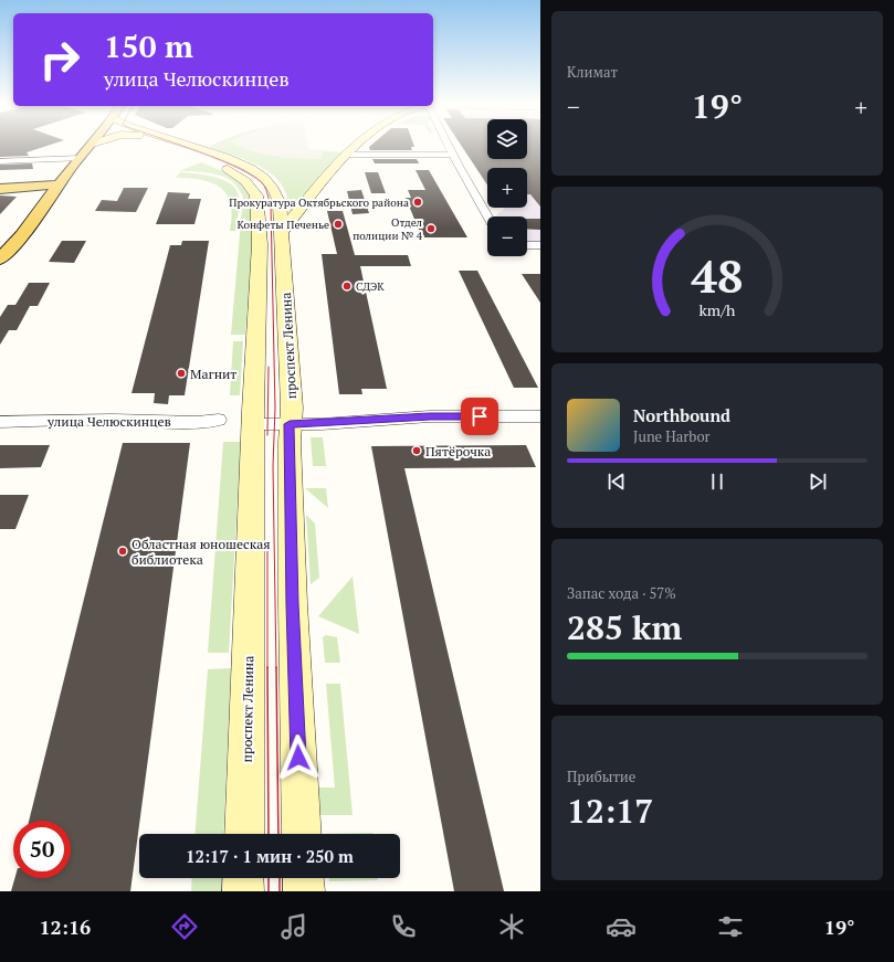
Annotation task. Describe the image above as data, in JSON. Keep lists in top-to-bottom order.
{
  "streets": {
    "main road": ["проспект Ленина"],
    "street": ["улица Челюскинцев"]
  },
  "places": [
    "Прокуратура Октябрьского района",
    "Конфеты Печенье",
    "Отдел полиции № 4",
    "СДЭК",
    "Магнит",
    "Пятёрочка",
    "Областная юношеская библиотека"
  ],
  "page": {
    "tile": [
      "Климат",
      ["Запас хода · 57%", "285 km"],
      ["Прибытие", "12:17"]
    ],
    "turn": ["150 m", "улица Челюскинцев"],
    "heat": ["−", "19°", "+"],
    "map_buttons": ["+", "−"],
    "song": ["Northbound", "June Harbor"],
    "limit": "50",
    "trip": "12:17 · 1 мин · 250 m",
    "tabs": ["12:16", "19°"],
    "gauge": ["48", "km/h"]
  }
}
